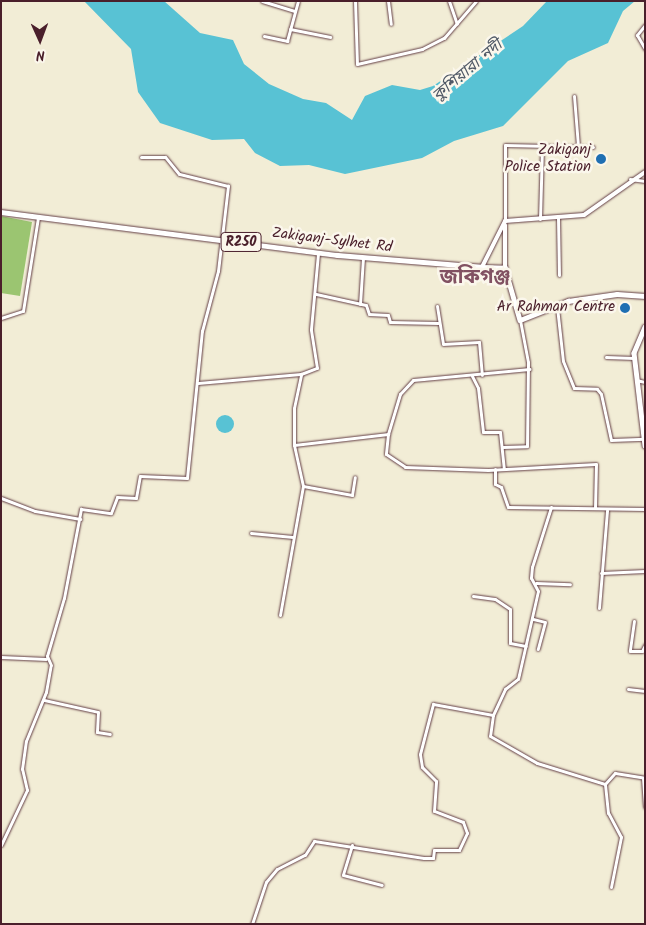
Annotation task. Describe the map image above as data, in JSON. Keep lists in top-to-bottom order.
{
  "streets": {
    "main road": ["Zakiganj-Sylhet Rd", "R250"]
  },
  "districts": ["জকিগঞ্জ"],
  "water": ["কুশিয়ারা নদী"],
  "places": ["Zakiganj Police Station", "Ar Rahman Centre"],
  "north": "bottom"
}
